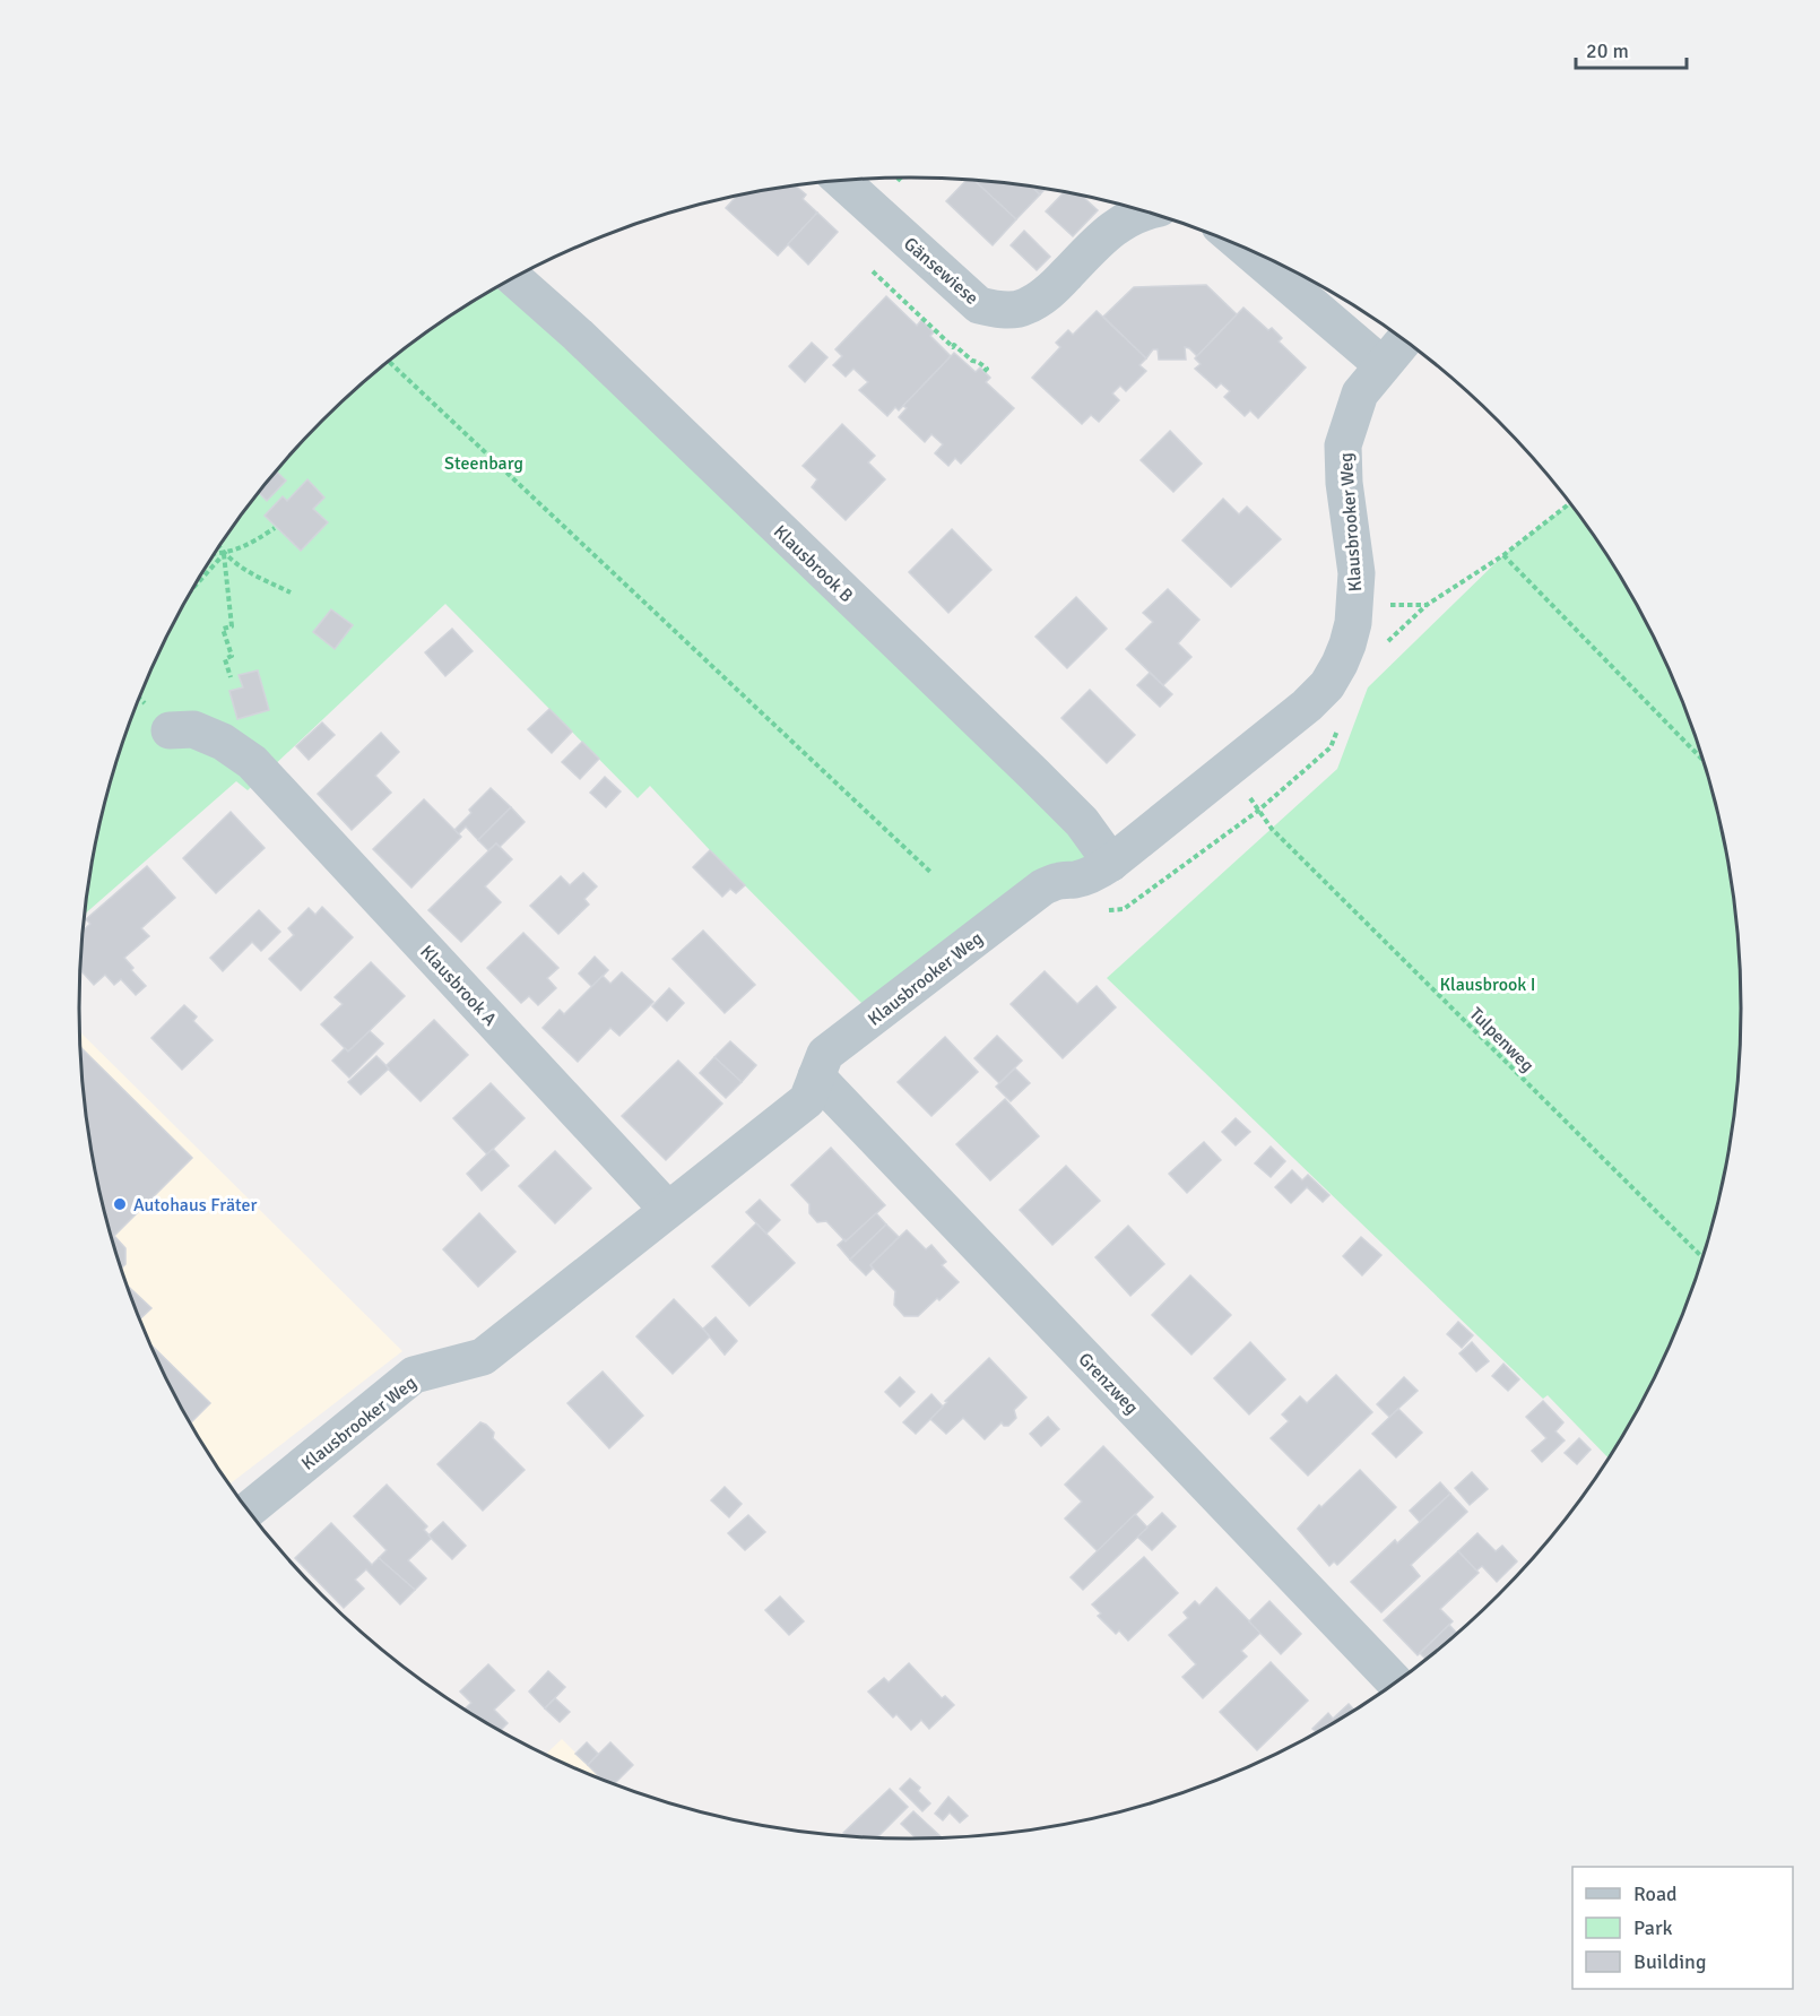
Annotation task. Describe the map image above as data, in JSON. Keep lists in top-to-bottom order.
{
  "streets": {
    "street": [
      "Gänsewiese",
      "Klausbrooker Weg",
      "Klausbrook B",
      "Klausbrook A",
      "Grenzweg"
    ],
    "path": ["Tulpenweg"]
  },
  "crossings": [
    ["Klausbrooker Weg", "Klausbrook B"],
    ["Klausbrooker Weg", "Klausbrook A"],
    ["Klausbrooker Weg", "Tulpenweg"],
    ["Klausbrooker Weg", "Grenzweg"]
  ],
  "parks": ["Steenbarg", "Klausbrook I"],
  "places": ["Autohaus Fräter"],
  "legend": ["Road", "Park", "Building"],
  "scale_bar": "20 m"
}
